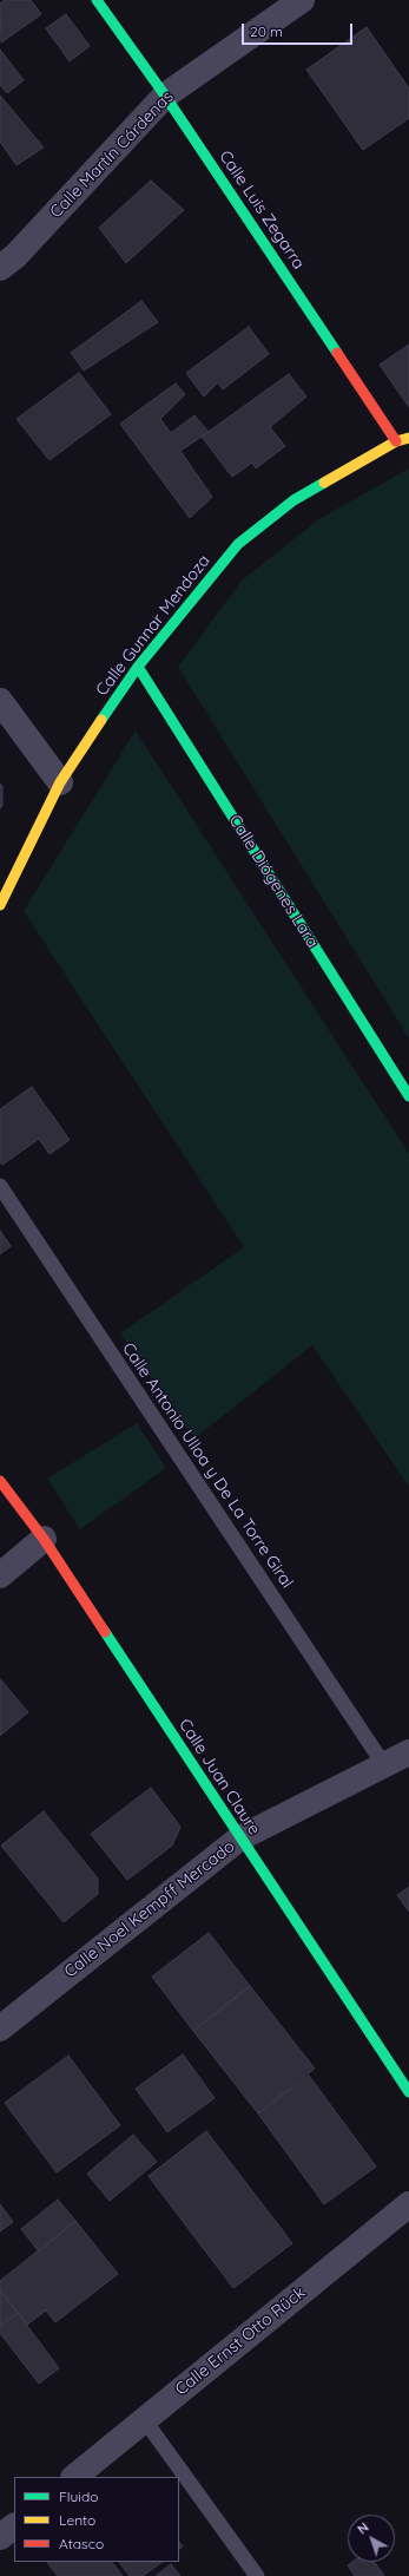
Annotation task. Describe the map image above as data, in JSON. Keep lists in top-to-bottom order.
{
  "streets": {
    "street": [
      "Calle Martín Cárdenas",
      "Calle Luis Zegarra",
      "Calle Gunnar Mendoza",
      "Calle Diógenes Lara",
      "Calle Juan Claure",
      "Calle Noel Kempff Mercado",
      "Calle Ernst Otto Rück"
    ],
    "lane": ["Calle Antonio Ulloa y De La Torre Giral"]
  },
  "crossings": [
    ["Calle Martín Cárdenas", "Calle Luis Zegarra"],
    ["Calle Luis Zegarra", "Calle Gunnar Mendoza"],
    ["Calle Gunnar Mendoza", "Calle Diógenes Lara"],
    ["Calle Antonio Ulloa y De La Torre Giral", "Calle Noel Kempff Mercado"],
    ["Calle Juan Claure", "Calle Noel Kempff Mercado"]
  ],
  "legend": ["Fluido", "Lento", "Atasco"],
  "scale_bar": "20 m",
  "north": "top left"
}
